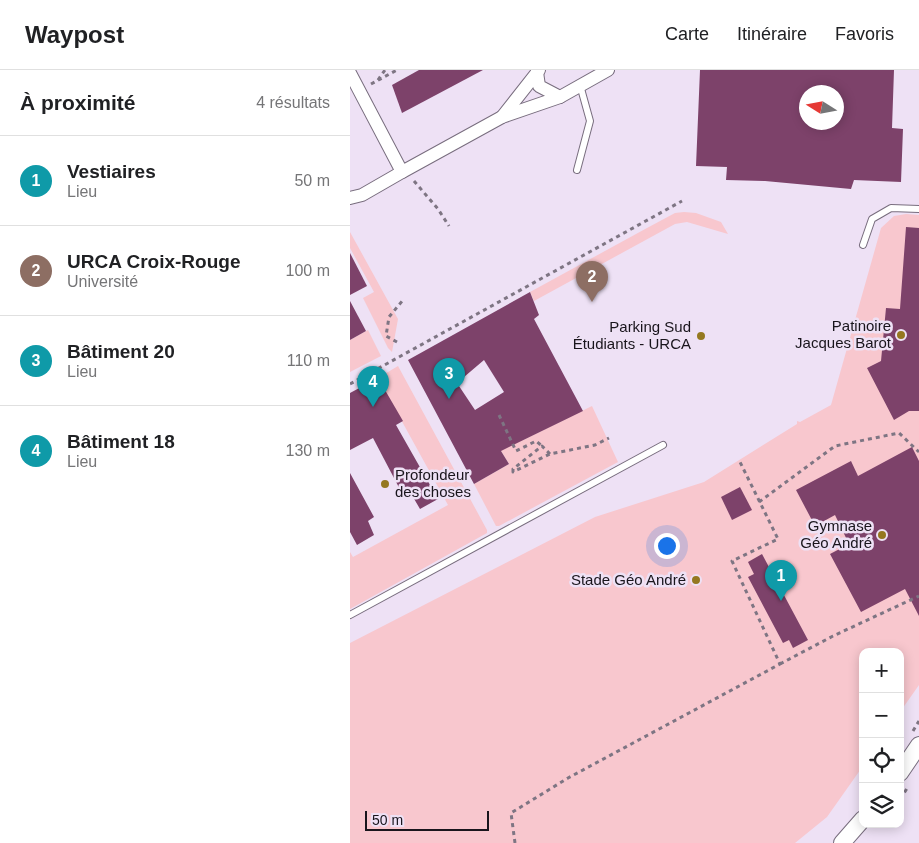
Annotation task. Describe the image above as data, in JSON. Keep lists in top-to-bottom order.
{
  "places": [
    "Patinoire Jacques Barot",
    "Parking Sud Étudiants - URCA",
    "Profondeur des choses",
    "Gymnase Géo André",
    "Stade Géo André"
  ],
  "scale_bar": "50 m",
  "north": "left",
  "page": {
    "header": "Waypost",
    "nav": ["Carte", "Itinéraire", "Favoris"],
    "heading": ["À proximité", "4 résultats"],
    "list": [
      {
        "mark": "1",
        "name": "Vestiaires",
        "note": "Lieu",
        "value": "50 m"
      },
      {
        "mark": "2",
        "name": "URCA Croix-Rouge",
        "note": "Université",
        "value": "100 m"
      },
      {
        "mark": "3",
        "name": "Bâtiment 20",
        "note": "Lieu",
        "value": "110 m"
      },
      {
        "mark": "4",
        "name": "Bâtiment 18",
        "note": "Lieu",
        "value": "130 m"
      }
    ],
    "pins": [
      "2",
      "3",
      "4",
      "1"
    ],
    "map_buttons": ["+", "−"],
    "scale": "50 m"
  }
}
